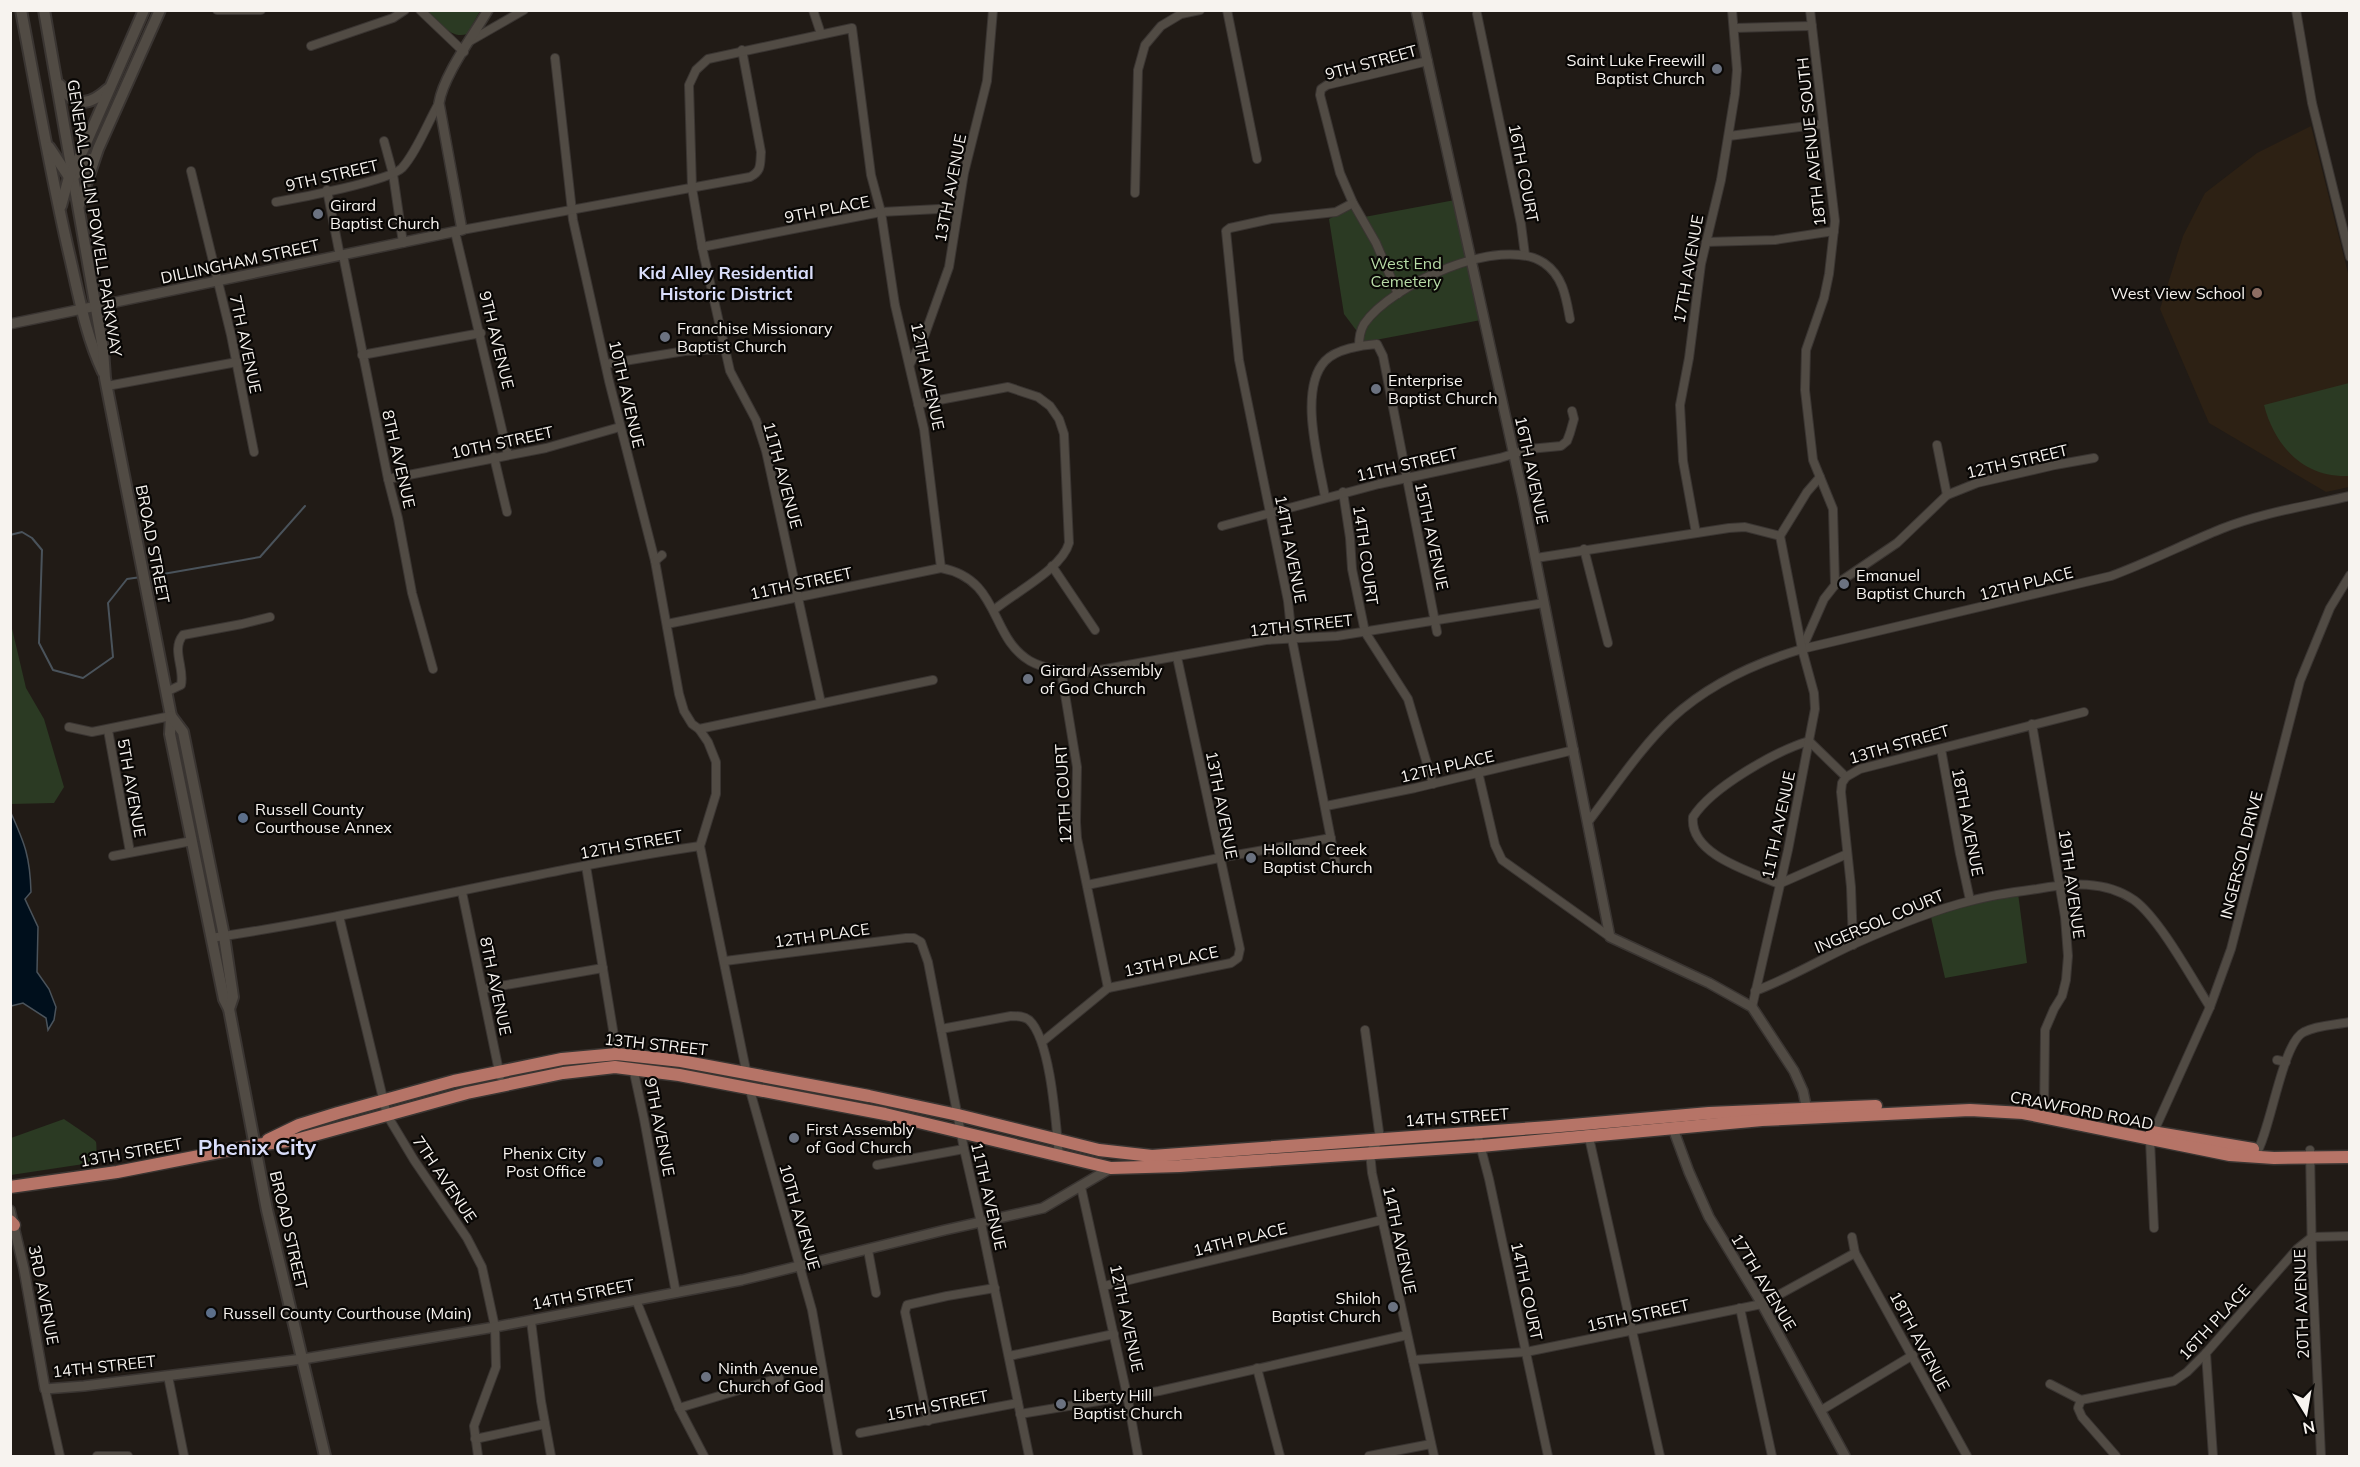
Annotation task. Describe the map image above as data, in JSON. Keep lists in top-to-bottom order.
{
  "streets": {
    "main road": [
      "GENERAL COLIN POWELL PARKWAY",
      "BROAD STREET",
      "13TH STREET",
      "CRAWFORD ROAD",
      "14TH STREET"
    ],
    "street": [
      "9TH STREET",
      "18TH AVENUE SOUTH",
      "16TH COURT",
      "13TH AVENUE",
      "9TH PLACE",
      "DILLINGHAM STREET",
      "17TH AVENUE",
      "9TH AVENUE",
      "7TH AVENUE",
      "12TH AVENUE",
      "10TH AVENUE",
      "10TH STREET",
      "8TH AVENUE",
      "12TH STREET",
      "11TH STREET",
      "16TH AVENUE",
      "11TH AVENUE",
      "15TH AVENUE",
      "14TH AVENUE",
      "14TH COURT",
      "12TH PLACE",
      "5TH AVENUE",
      "12TH COURT",
      "18TH AVENUE",
      "INGERSOL DRIVE",
      "19TH AVENUE",
      "INGERSOL COURT",
      "13TH PLACE",
      "14TH PLACE",
      "3RD AVENUE",
      "20TH AVENUE",
      "15TH STREET",
      "16TH PLACE"
    ]
  },
  "crossings": [
    ["9TH STREET", "8TH AVENUE"],
    ["9TH STREET", "16TH AVENUE"],
    ["9TH STREET", "14TH AVENUE"],
    ["13TH AVENUE", "9TH PLACE"],
    ["13TH AVENUE", "12TH AVENUE"],
    ["13TH AVENUE", "12TH STREET"],
    ["13TH AVENUE", "13TH PLACE"],
    ["9TH PLACE", "12TH AVENUE"],
    ["9TH PLACE", "11TH AVENUE"],
    ["GENERAL COLIN POWELL PARKWAY", "DILLINGHAM STREET"],
    ["GENERAL COLIN POWELL PARKWAY", "BROAD STREET"],
    ["DILLINGHAM STREET", "9TH AVENUE"],
    ["DILLINGHAM STREET", "7TH AVENUE"],
    ["DILLINGHAM STREET", "10TH AVENUE"],
    ["DILLINGHAM STREET", "8TH AVENUE"],
    ["DILLINGHAM STREET", "11TH AVENUE"],
    ["17TH AVENUE", "14TH STREET"],
    ["17TH AVENUE", "15TH STREET"],
    ["9TH AVENUE", "10TH STREET"],
    ["9TH AVENUE", "13TH STREET"],
    ["9TH AVENUE", "14TH STREET"],
    ["7TH AVENUE", "12TH STREET"],
    ["7TH AVENUE", "13TH STREET"],
    ["7TH AVENUE", "14TH STREET"],
    ["12TH AVENUE", "11TH STREET"],
    ["12TH AVENUE", "14TH STREET"],
    ["12TH AVENUE", "14TH PLACE"],
    ["10TH AVENUE", "10TH STREET"],
    ["10TH AVENUE", "12TH STREET"],
    ["10TH AVENUE", "11TH STREET"],
    ["10TH AVENUE", "12TH PLACE"],
    ["10TH AVENUE", "13TH STREET"],
    ["10TH AVENUE", "14TH STREET"],
    ["10TH STREET", "8TH AVENUE"],
    ["8TH AVENUE", "12TH STREET"],
    ["8TH AVENUE", "13TH STREET"],
    ["12TH STREET", "16TH AVENUE"],
    ["12TH STREET", "15TH AVENUE"],
    ["12TH STREET", "BROAD STREET"],
    ["12TH STREET", "14TH AVENUE"],
    ["12TH STREET", "14TH COURT"],
    ["12TH STREET", "12TH COURT"],
    ["11TH STREET", "16TH AVENUE"],
    ["11TH STREET", "11TH AVENUE"],
    ["11TH STREET", "15TH AVENUE"],
    ["11TH STREET", "14TH AVENUE"],
    ["11TH STREET", "14TH COURT"],
    ["16TH AVENUE", "12TH PLACE"],
    ["11TH AVENUE", "12TH PLACE"],
    ["11TH AVENUE", "13TH STREET"],
    ["11TH AVENUE", "INGERSOL COURT"],
    ["11TH AVENUE", "14TH STREET"],
    ["11TH AVENUE", "15TH STREET"],
    ["BROAD STREET", "13TH STREET"],
    ["BROAD STREET", "14TH STREET"],
    ["14TH AVENUE", "12TH PLACE"],
    ["14TH AVENUE", "14TH STREET"],
    ["14TH AVENUE", "14TH PLACE"],
    ["14TH AVENUE", "15TH STREET"],
    ["14TH COURT", "12TH PLACE"],
    ["14TH COURT", "14TH STREET"],
    ["14TH COURT", "15TH STREET"],
    ["13TH STREET", "18TH AVENUE"],
    ["13TH STREET", "19TH AVENUE"],
    ["12TH COURT", "13TH PLACE"],
    ["18TH AVENUE", "INGERSOL COURT"],
    ["18TH AVENUE", "15TH STREET"],
    ["INGERSOL DRIVE", "INGERSOL COURT"],
    ["INGERSOL DRIVE", "CRAWFORD ROAD"],
    ["19TH AVENUE", "INGERSOL COURT"],
    ["19TH AVENUE", "CRAWFORD ROAD"],
    ["CRAWFORD ROAD", "14TH STREET"],
    ["CRAWFORD ROAD", "20TH AVENUE"],
    ["14TH STREET", "3RD AVENUE"],
    ["20TH AVENUE", "16TH PLACE"]
  ],
  "districts": ["Kid Alley Residential Historic District", "Phenix City"],
  "parks": ["West End Cemetery"],
  "places": [
    "Saint Luke Freewill Baptist Church",
    "Girard Baptist Church",
    "West View School",
    "Franchise Missionary Baptist Church",
    "Enterprise Baptist Church",
    "Emanuel Baptist Church",
    "Girard Assembly of God Church",
    "Russell County Courthouse Annex",
    "Holland Creek Baptist Church",
    "First Assembly of God Church",
    "Phenix City Post Office",
    "Shiloh Baptist Church",
    "Russell County Courthouse (Main)",
    "Ninth Avenue Church of God",
    "Liberty Hill Baptist Church"
  ],
  "north": "bottom"
}
